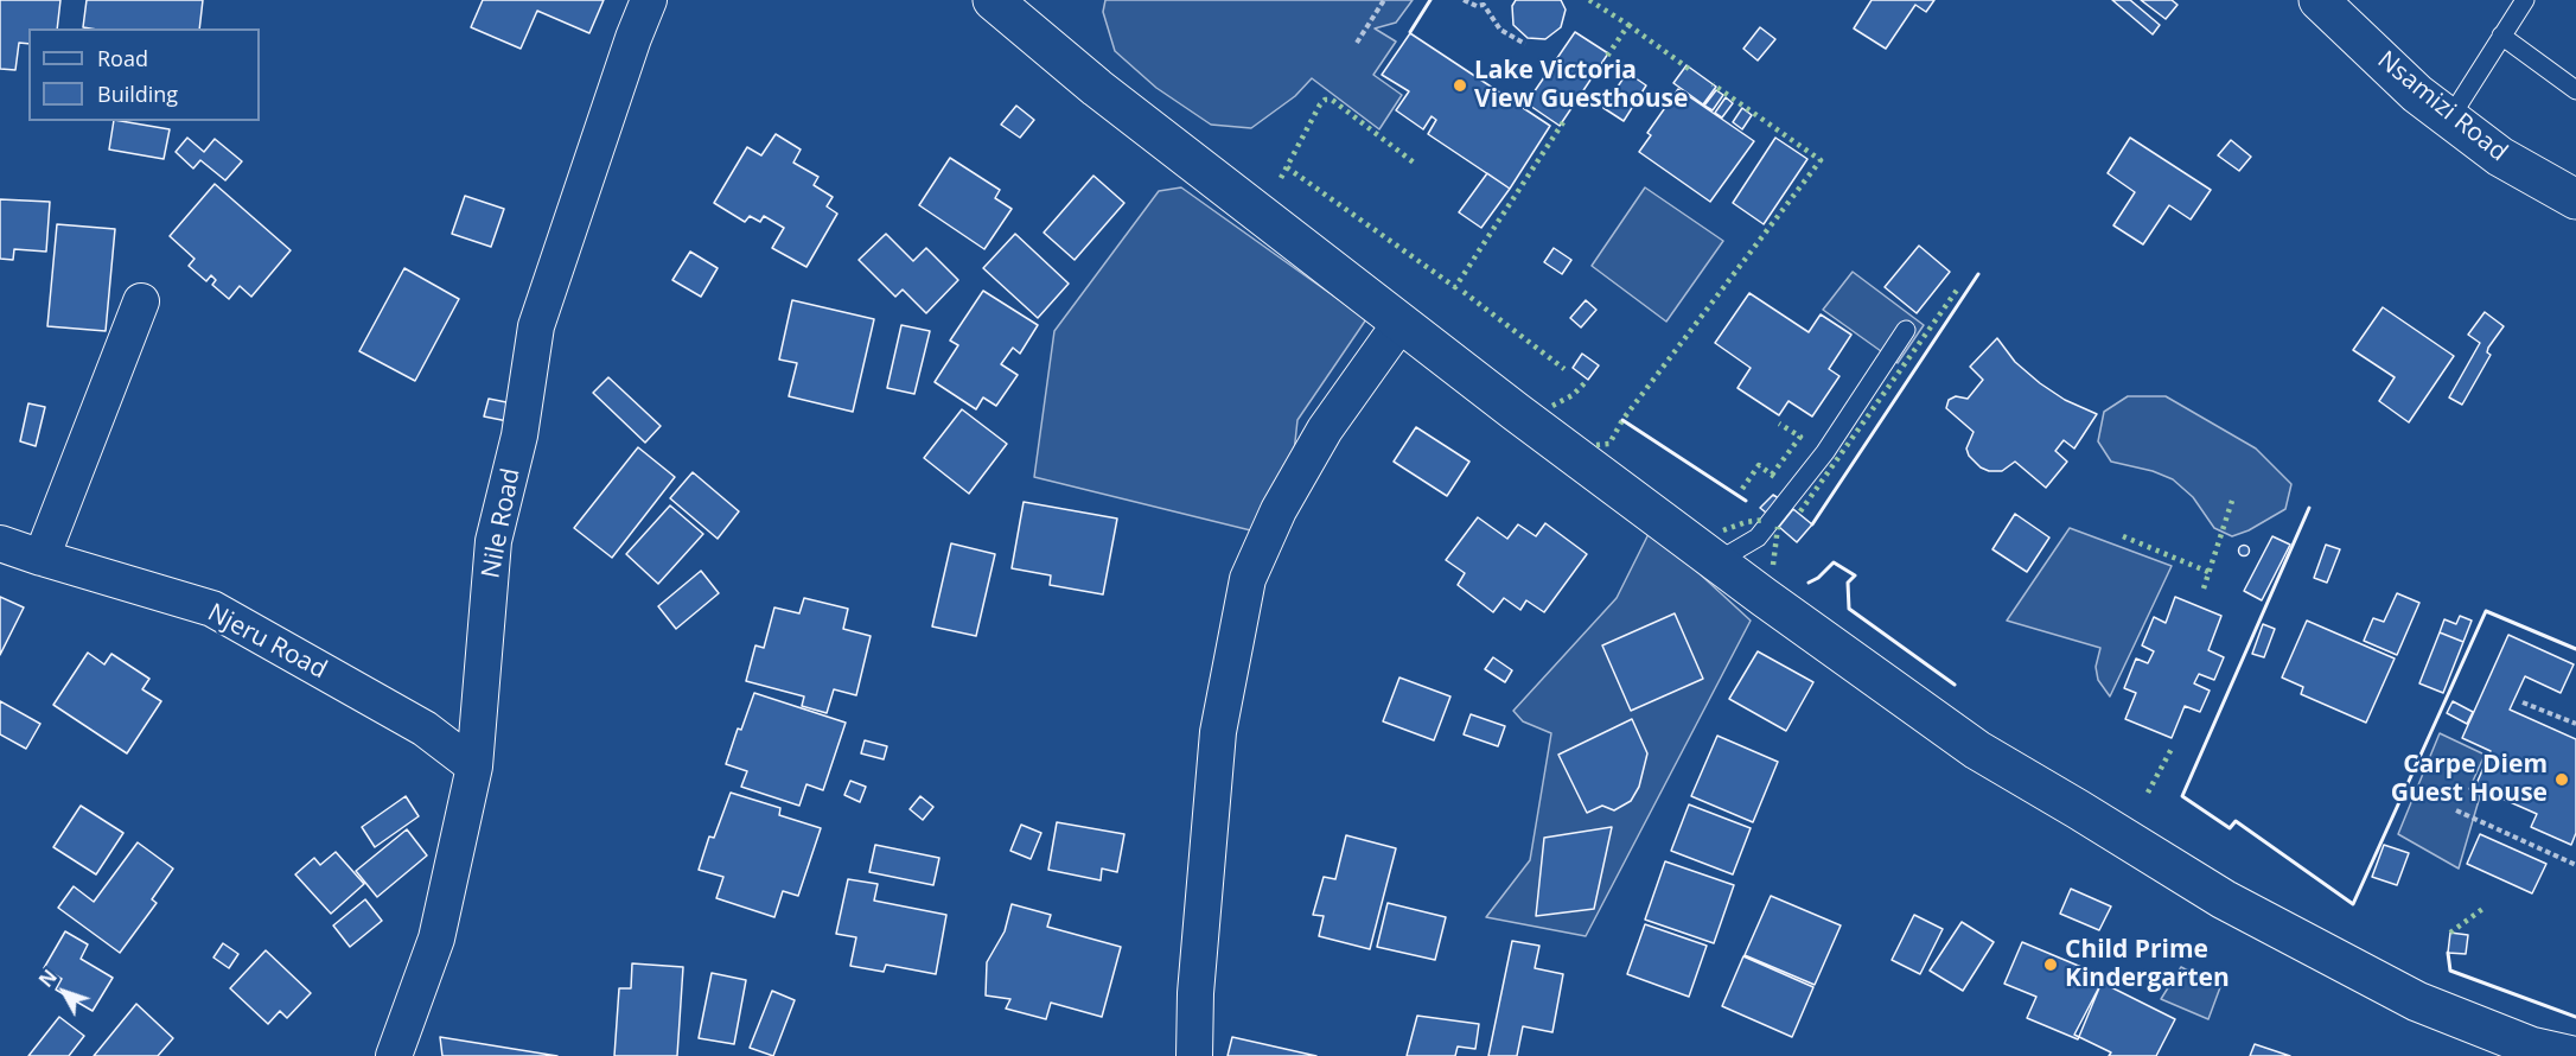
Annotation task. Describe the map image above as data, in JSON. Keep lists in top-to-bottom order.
{
  "streets": {
    "street": ["Nsamizi Road", "Nile Road", "Njeru Road"]
  },
  "crossings": [
    ["Nile Road", "Njeru Road"]
  ],
  "places": ["Lake Victoria View Guesthouse", "Carpe Diem Guest House", "Child Prime Kindergarten"],
  "legend": ["Road", "Building"],
  "north": "top left"
}
